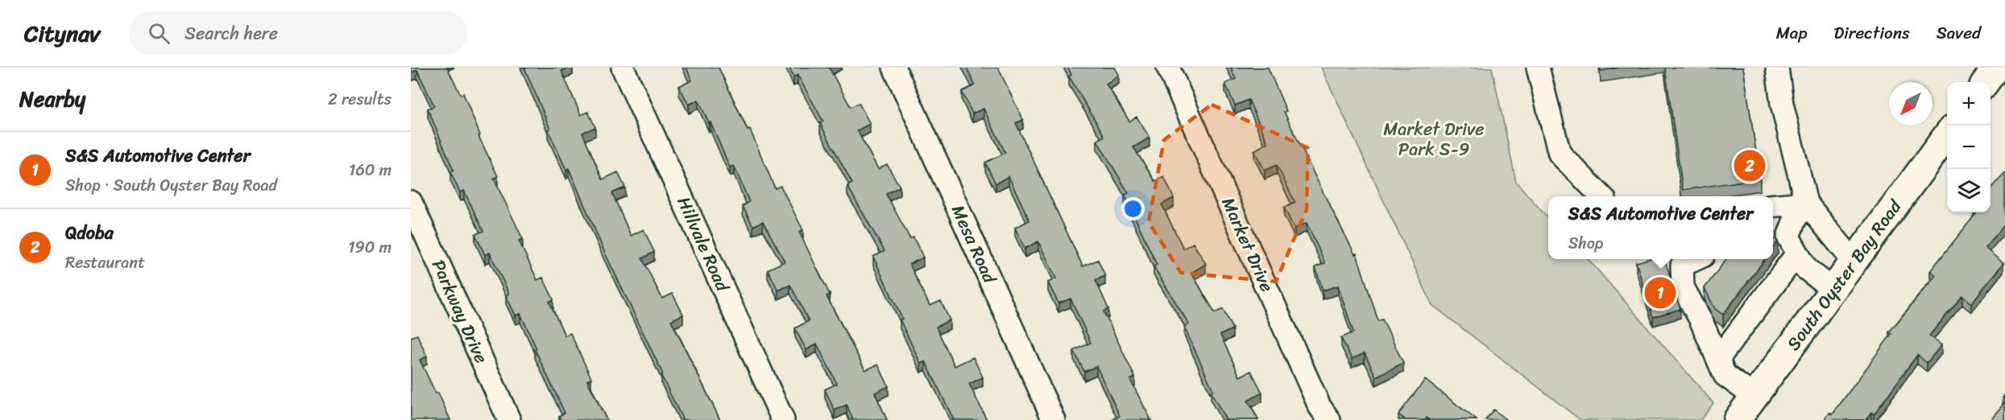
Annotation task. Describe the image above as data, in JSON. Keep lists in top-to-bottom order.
{
  "streets": {
    "main road": ["South Oyster Bay Road"],
    "street": [
      "Hillvale Road",
      "Mesa Road",
      "Market Drive",
      "Parkway Drive"
    ]
  },
  "parks": ["Market Drive Park S-9"],
  "north": "bottom left",
  "page": {
    "header": "Citynav",
    "search": "Search here",
    "nav": ["Map", "Directions", "Saved"],
    "heading": ["Nearby", "2 results"],
    "map_buttons": ["+", "−"],
    "list": [
      {
        "mark": "1",
        "name": "S&S Automotive Center",
        "note": "Shop · South Oyster Bay Road",
        "value": "160 m"
      },
      {
        "mark": "2",
        "name": "Qdoba",
        "note": "Restaurant",
        "value": "190 m"
      }
    ],
    "pins": ["2", "1"],
    "popup": ["S&S Automotive Center", "Shop"]
  }
}
